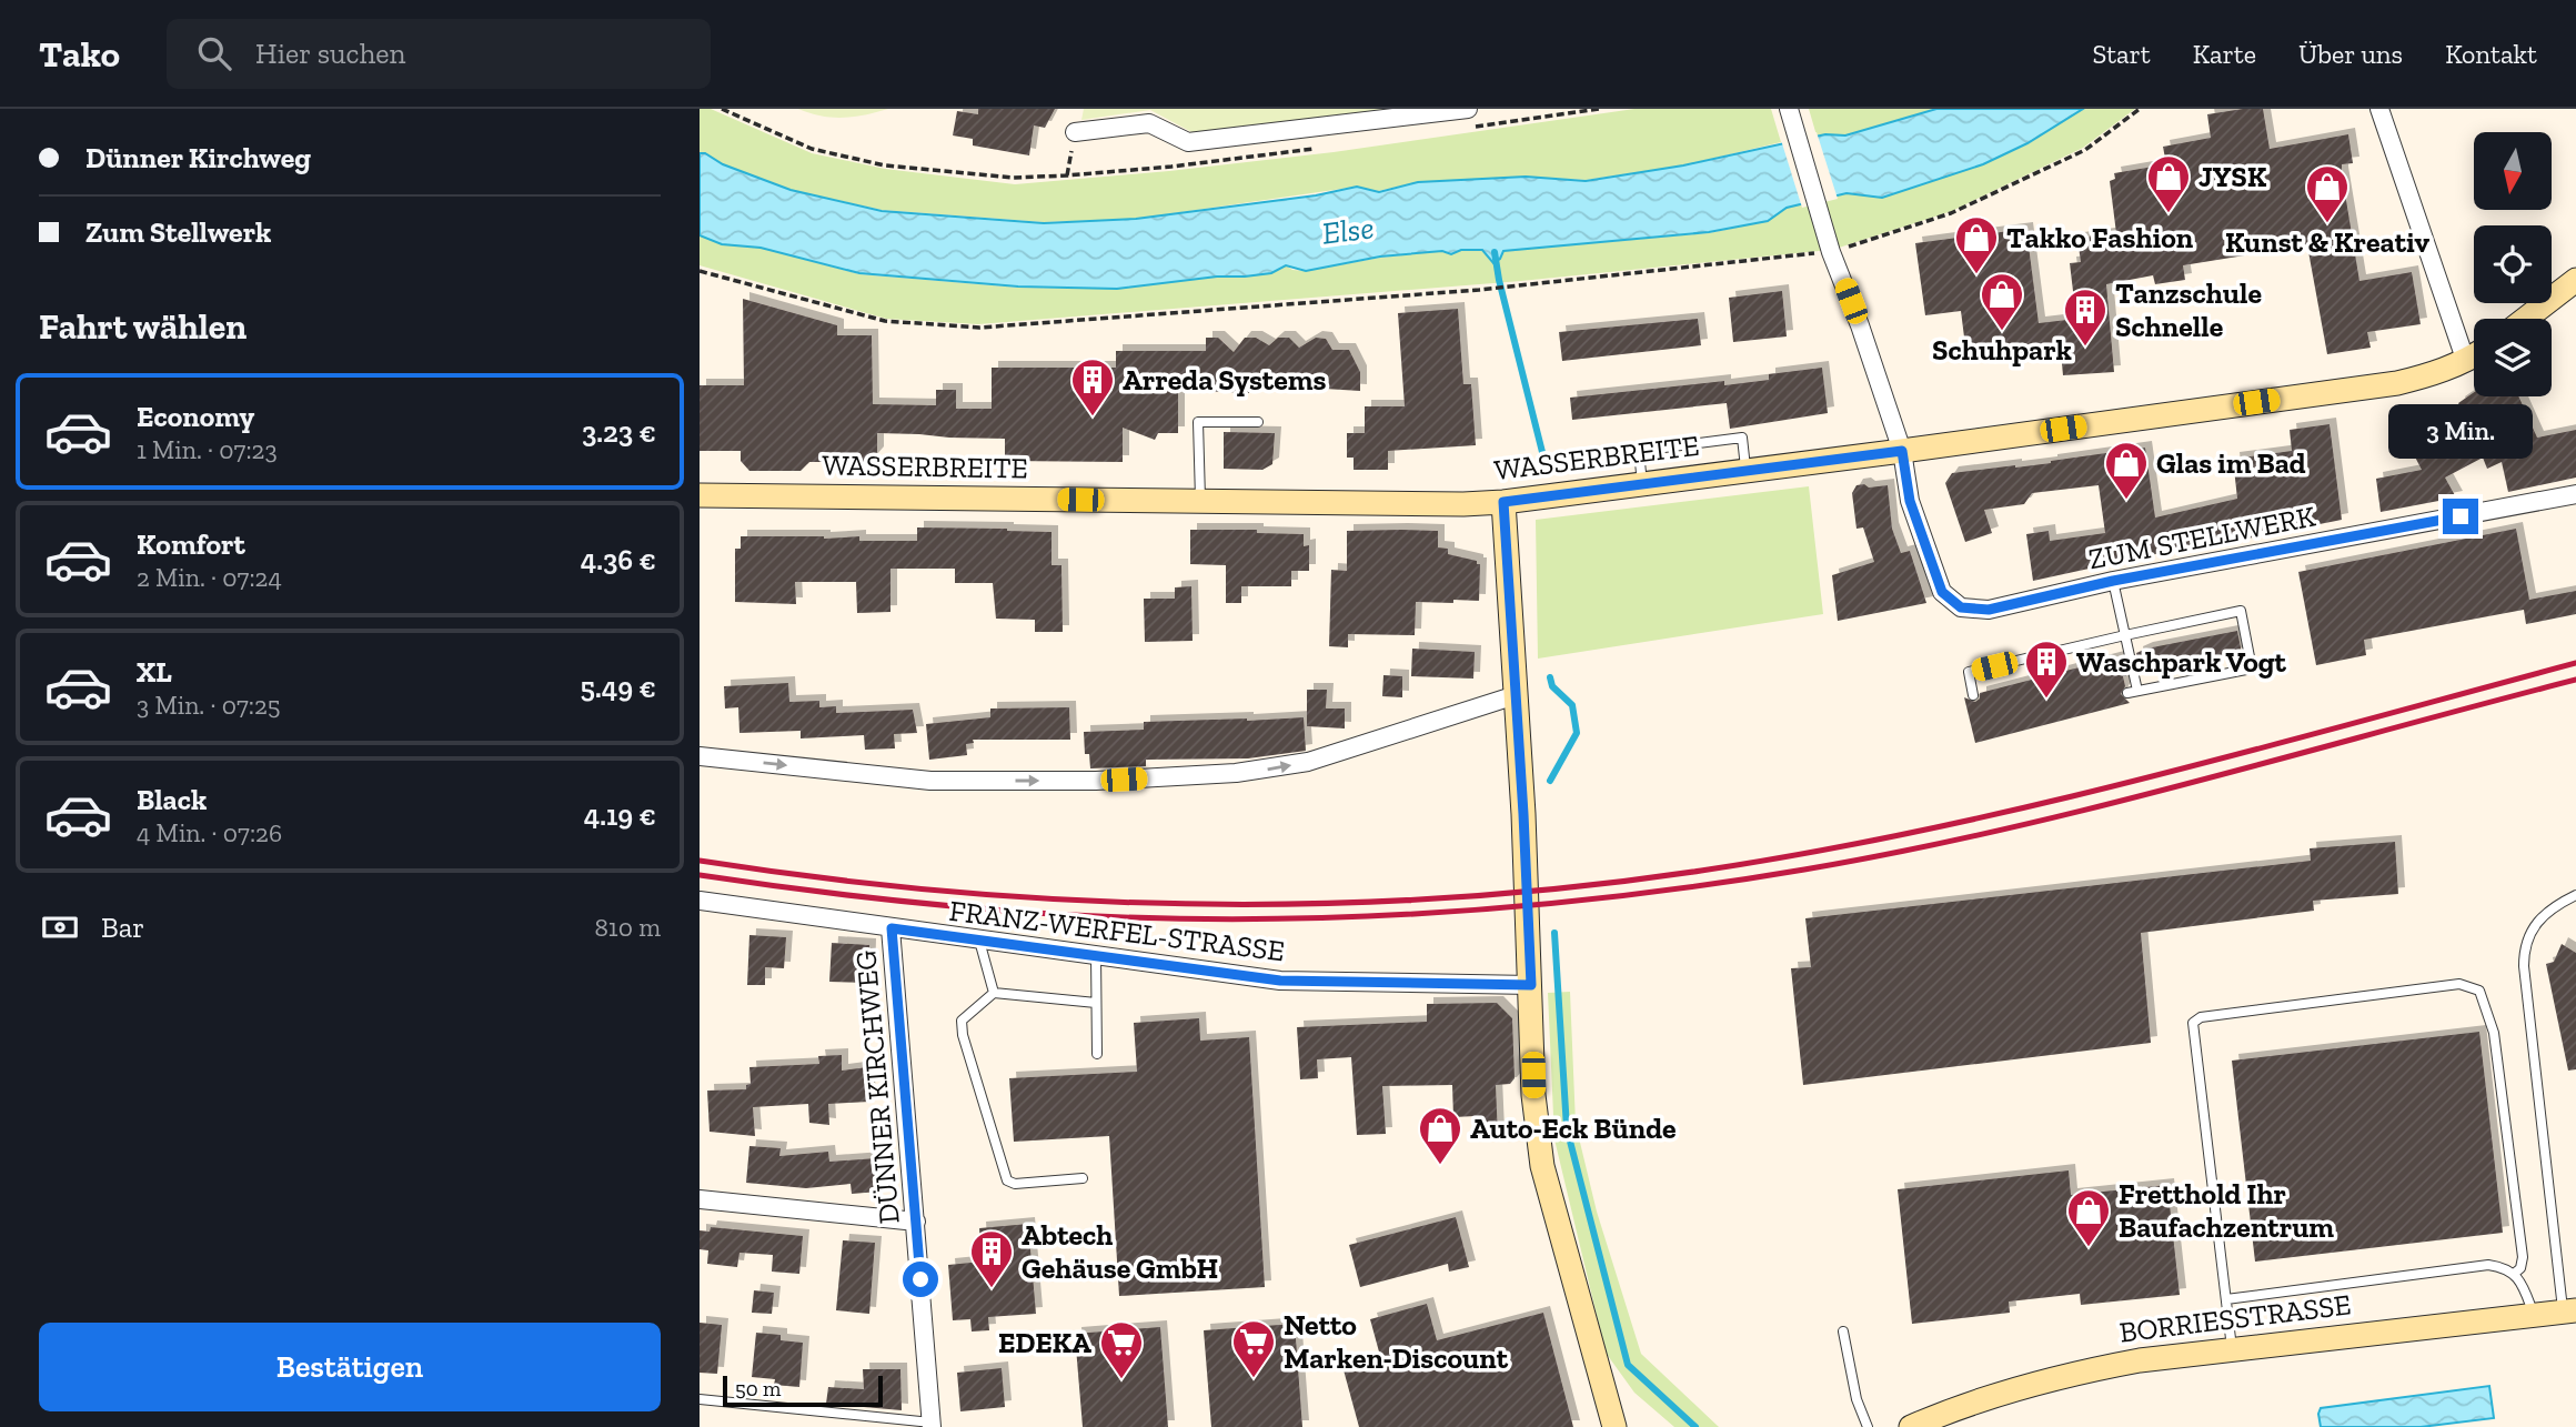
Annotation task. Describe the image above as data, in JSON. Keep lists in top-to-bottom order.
{
  "streets": {
    "main road": ["WASSERBREITE", "BORRIESSTRASSE"],
    "street": ["ZUM STELLWERK", "FRANZ-WERFEL-STRASSE", "DÜNNER KIRCHWEG"]
  },
  "crossings": [
    ["WASSERBREITE", "ZUM STELLWERK"],
    ["FRANZ-WERFEL-STRASSE", "DÜNNER KIRCHWEG"]
  ],
  "water": ["Else"],
  "places": {
    "shop": [
      "JYSK",
      "Kunst & Kreativ",
      "Takko Fashion",
      "Schuhpark",
      "Glas im Bad",
      "Auto-Eck Bünde",
      "Fretthold Ihr Baufachzentrum"
    ],
    "building": [
      "Tanzschule Schnelle",
      "Arreda Systems",
      "Waschpark Vogt",
      "Abtech Gehäuse GmbH"
    ],
    "supermarket": ["Netto Marken-Discount", "EDEKA"]
  },
  "scale_bar": "50 m",
  "north": "bottom",
  "page": {
    "header": "Tako",
    "search": "Hier suchen",
    "nav": [
      "Start",
      "Karte",
      "Über uns",
      "Kontakt"
    ],
    "banner": ["Dünner Kirchweg", "Zum Stellwerk"],
    "heading": "Fahrt wählen",
    "list": [
      {
        "name": "Economy",
        "note": "1 Min. · 07:23",
        "value": "3.23 €"
      },
      {
        "name": "Komfort",
        "note": "2 Min. · 07:24",
        "value": "4.36 €"
      },
      {
        "name": "XL",
        "note": "3 Min. · 07:25",
        "value": "5.49 €"
      },
      {
        "name": "Black",
        "note": "4 Min. · 07:26",
        "value": "4.19 €"
      }
    ],
    "bubble": "3 Min.",
    "pay": ["Bar", "810 m"],
    "buttons": "Bestätigen",
    "scale": "50 m"
  }
}
